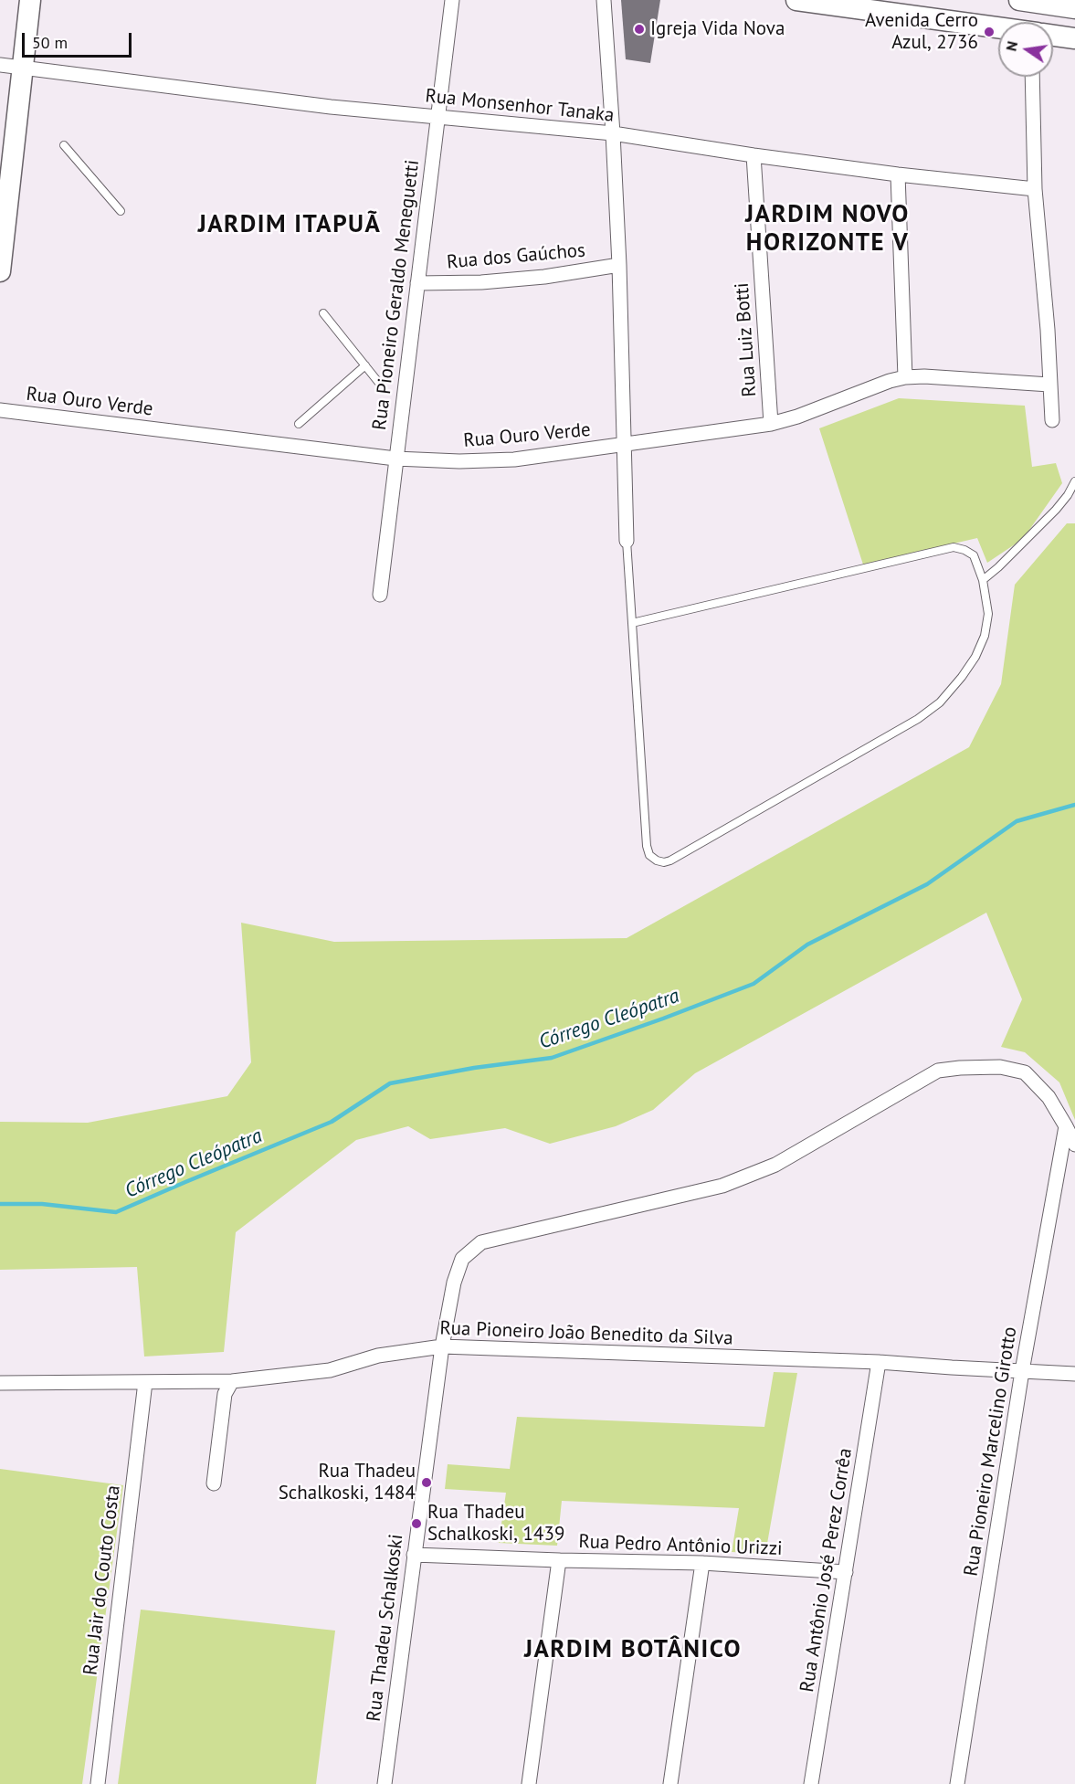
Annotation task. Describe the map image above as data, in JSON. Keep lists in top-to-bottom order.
{
  "streets": {
    "street": [
      "Rua Monsenhor Tanaka",
      "Rua dos Gaúchos",
      "Rua Pioneiro Geraldo Meneguetti",
      "Rua Luiz Botti",
      "Rua Ouro Verde",
      "Rua Pioneiro João Benedito da Silva",
      "Rua Pioneiro Marcelino Girotto",
      "Rua Pedro Antônio Urizzi",
      "Rua Antônio José Perez Corrêa",
      "Rua Jair do Couto Costa",
      "Rua Thadeu Schalkoski"
    ]
  },
  "crossings": [
    ["Rua Monsenhor Tanaka", "Rua Pioneiro Geraldo Meneguetti"],
    ["Rua Monsenhor Tanaka", "Rua Luiz Botti"],
    ["Rua dos Gaúchos", "Rua Pioneiro Geraldo Meneguetti"],
    ["Rua Pioneiro Geraldo Meneguetti", "Rua Ouro Verde"],
    ["Rua Luiz Botti", "Rua Ouro Verde"],
    ["Rua Pioneiro João Benedito da Silva", "Rua Pioneiro Marcelino Girotto"],
    ["Rua Pioneiro João Benedito da Silva", "Rua Antônio José Perez Corrêa"],
    ["Rua Pioneiro João Benedito da Silva", "Rua Jair do Couto Costa"],
    ["Rua Pioneiro João Benedito da Silva", "Rua Thadeu Schalkoski"],
    ["Rua Pioneiro Marcelino Girotto", "Rua Thadeu Schalkoski"],
    ["Rua Pedro Antônio Urizzi", "Rua Antônio José Perez Corrêa"],
    ["Rua Pedro Antônio Urizzi", "Rua Thadeu Schalkoski"]
  ],
  "districts": ["JARDIM NOVO HORIZONTE V", "JARDIM ITAPUÃ", "JARDIM BOTÂNICO"],
  "water": ["Córrego Cleópatra"],
  "places": [
    "Igreja Vida Nova",
    "Avenida Cerro Azul, 2736",
    "Rua Thadeu Schalkoski, 1484",
    "Rua Thadeu Schalkoski, 1439"
  ],
  "scale_bar": "50 m",
  "north": "left"
}
